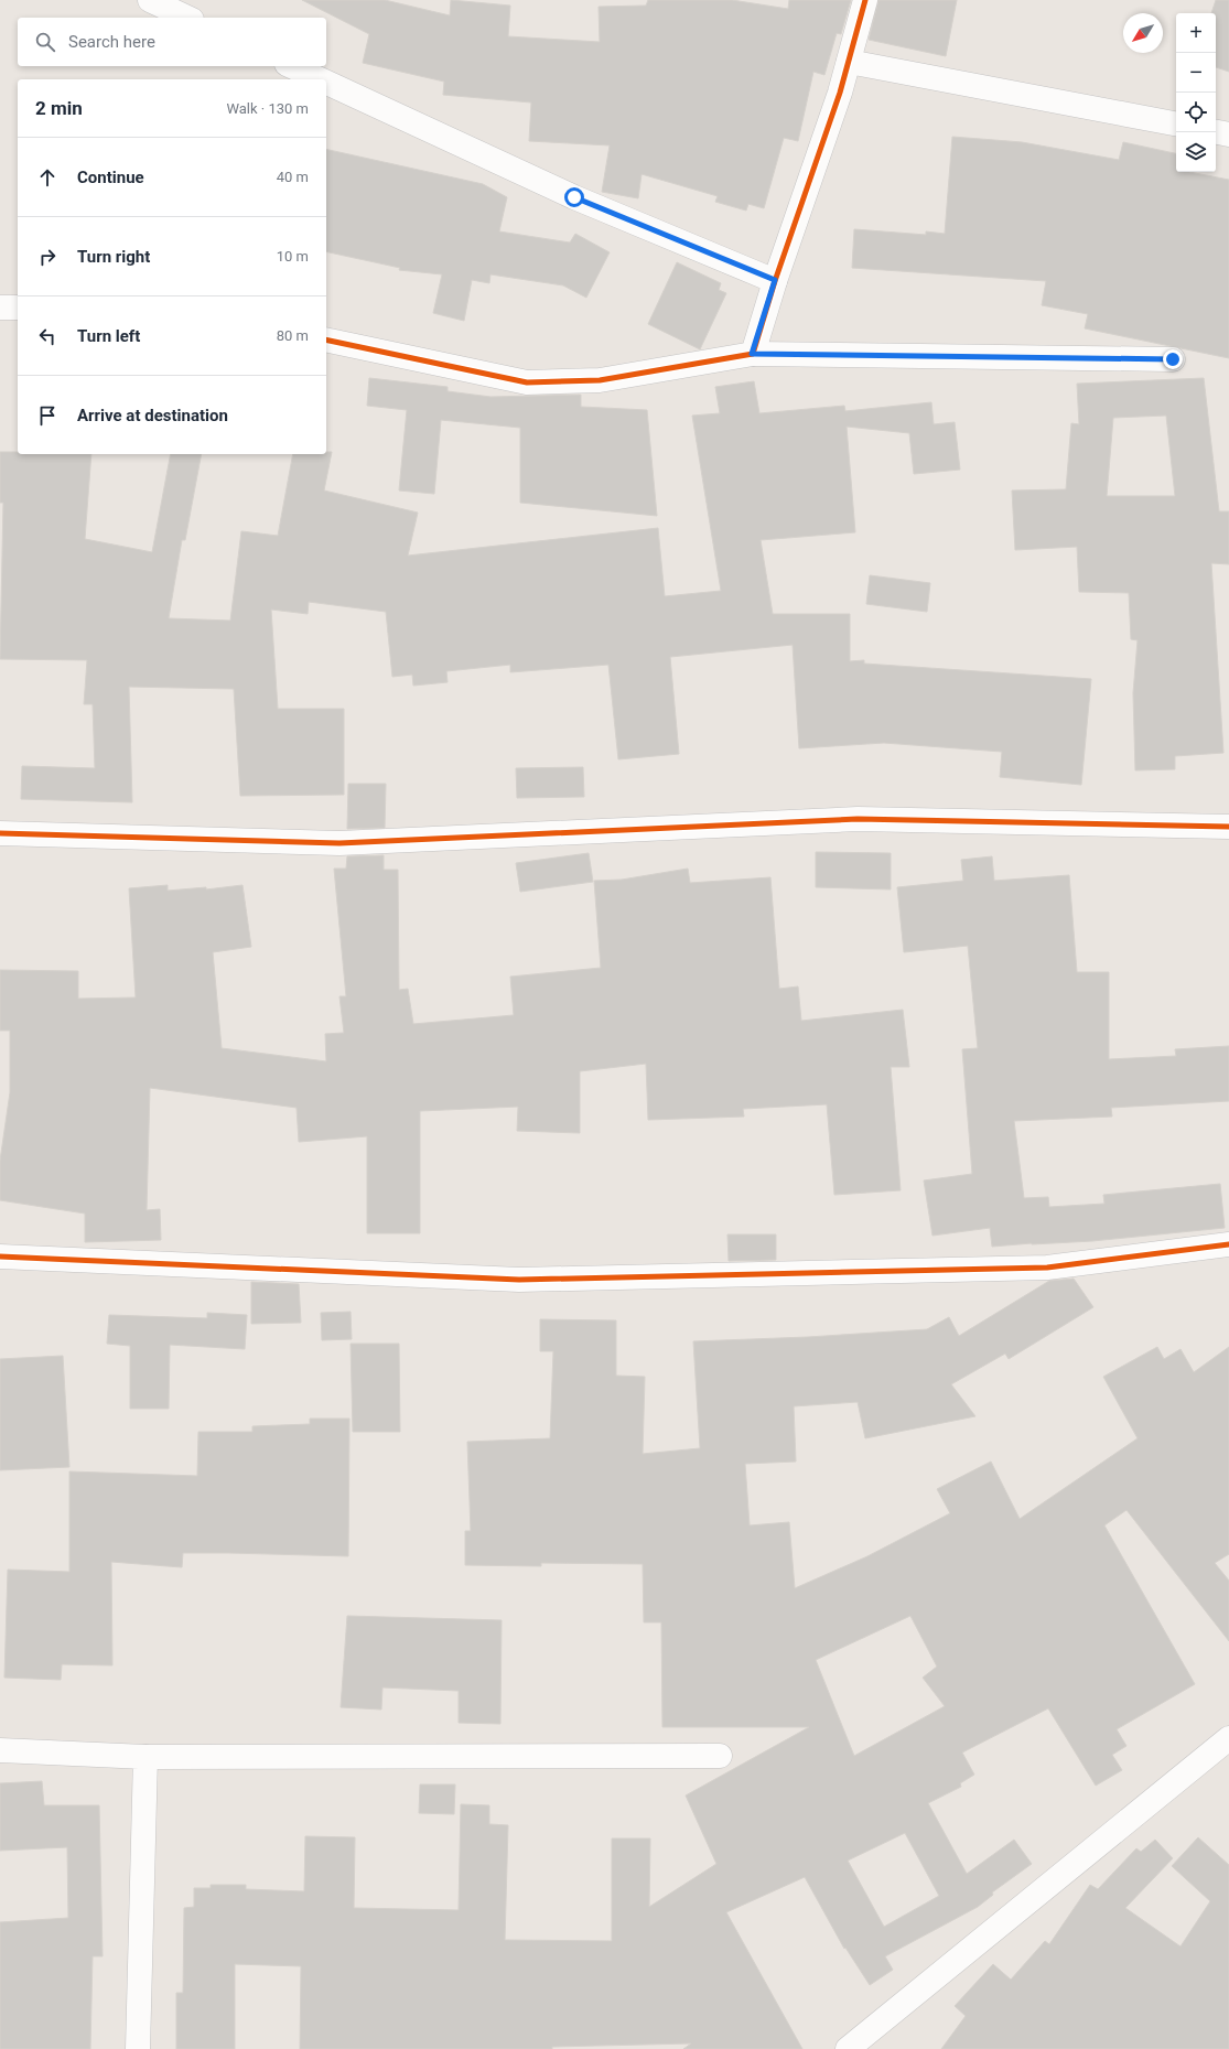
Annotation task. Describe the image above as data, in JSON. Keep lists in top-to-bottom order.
{
  "north": "bottom left",
  "page": {
    "map_buttons": ["+", "−"],
    "search": "Search here",
    "heading": ["2 min", "Walk · 130 m"],
    "list": [
      ["Continue", "40 m"],
      ["Turn right", "10 m"],
      ["Turn left", "80 m"],
      "Arrive at destination"
    ]
  }
}
